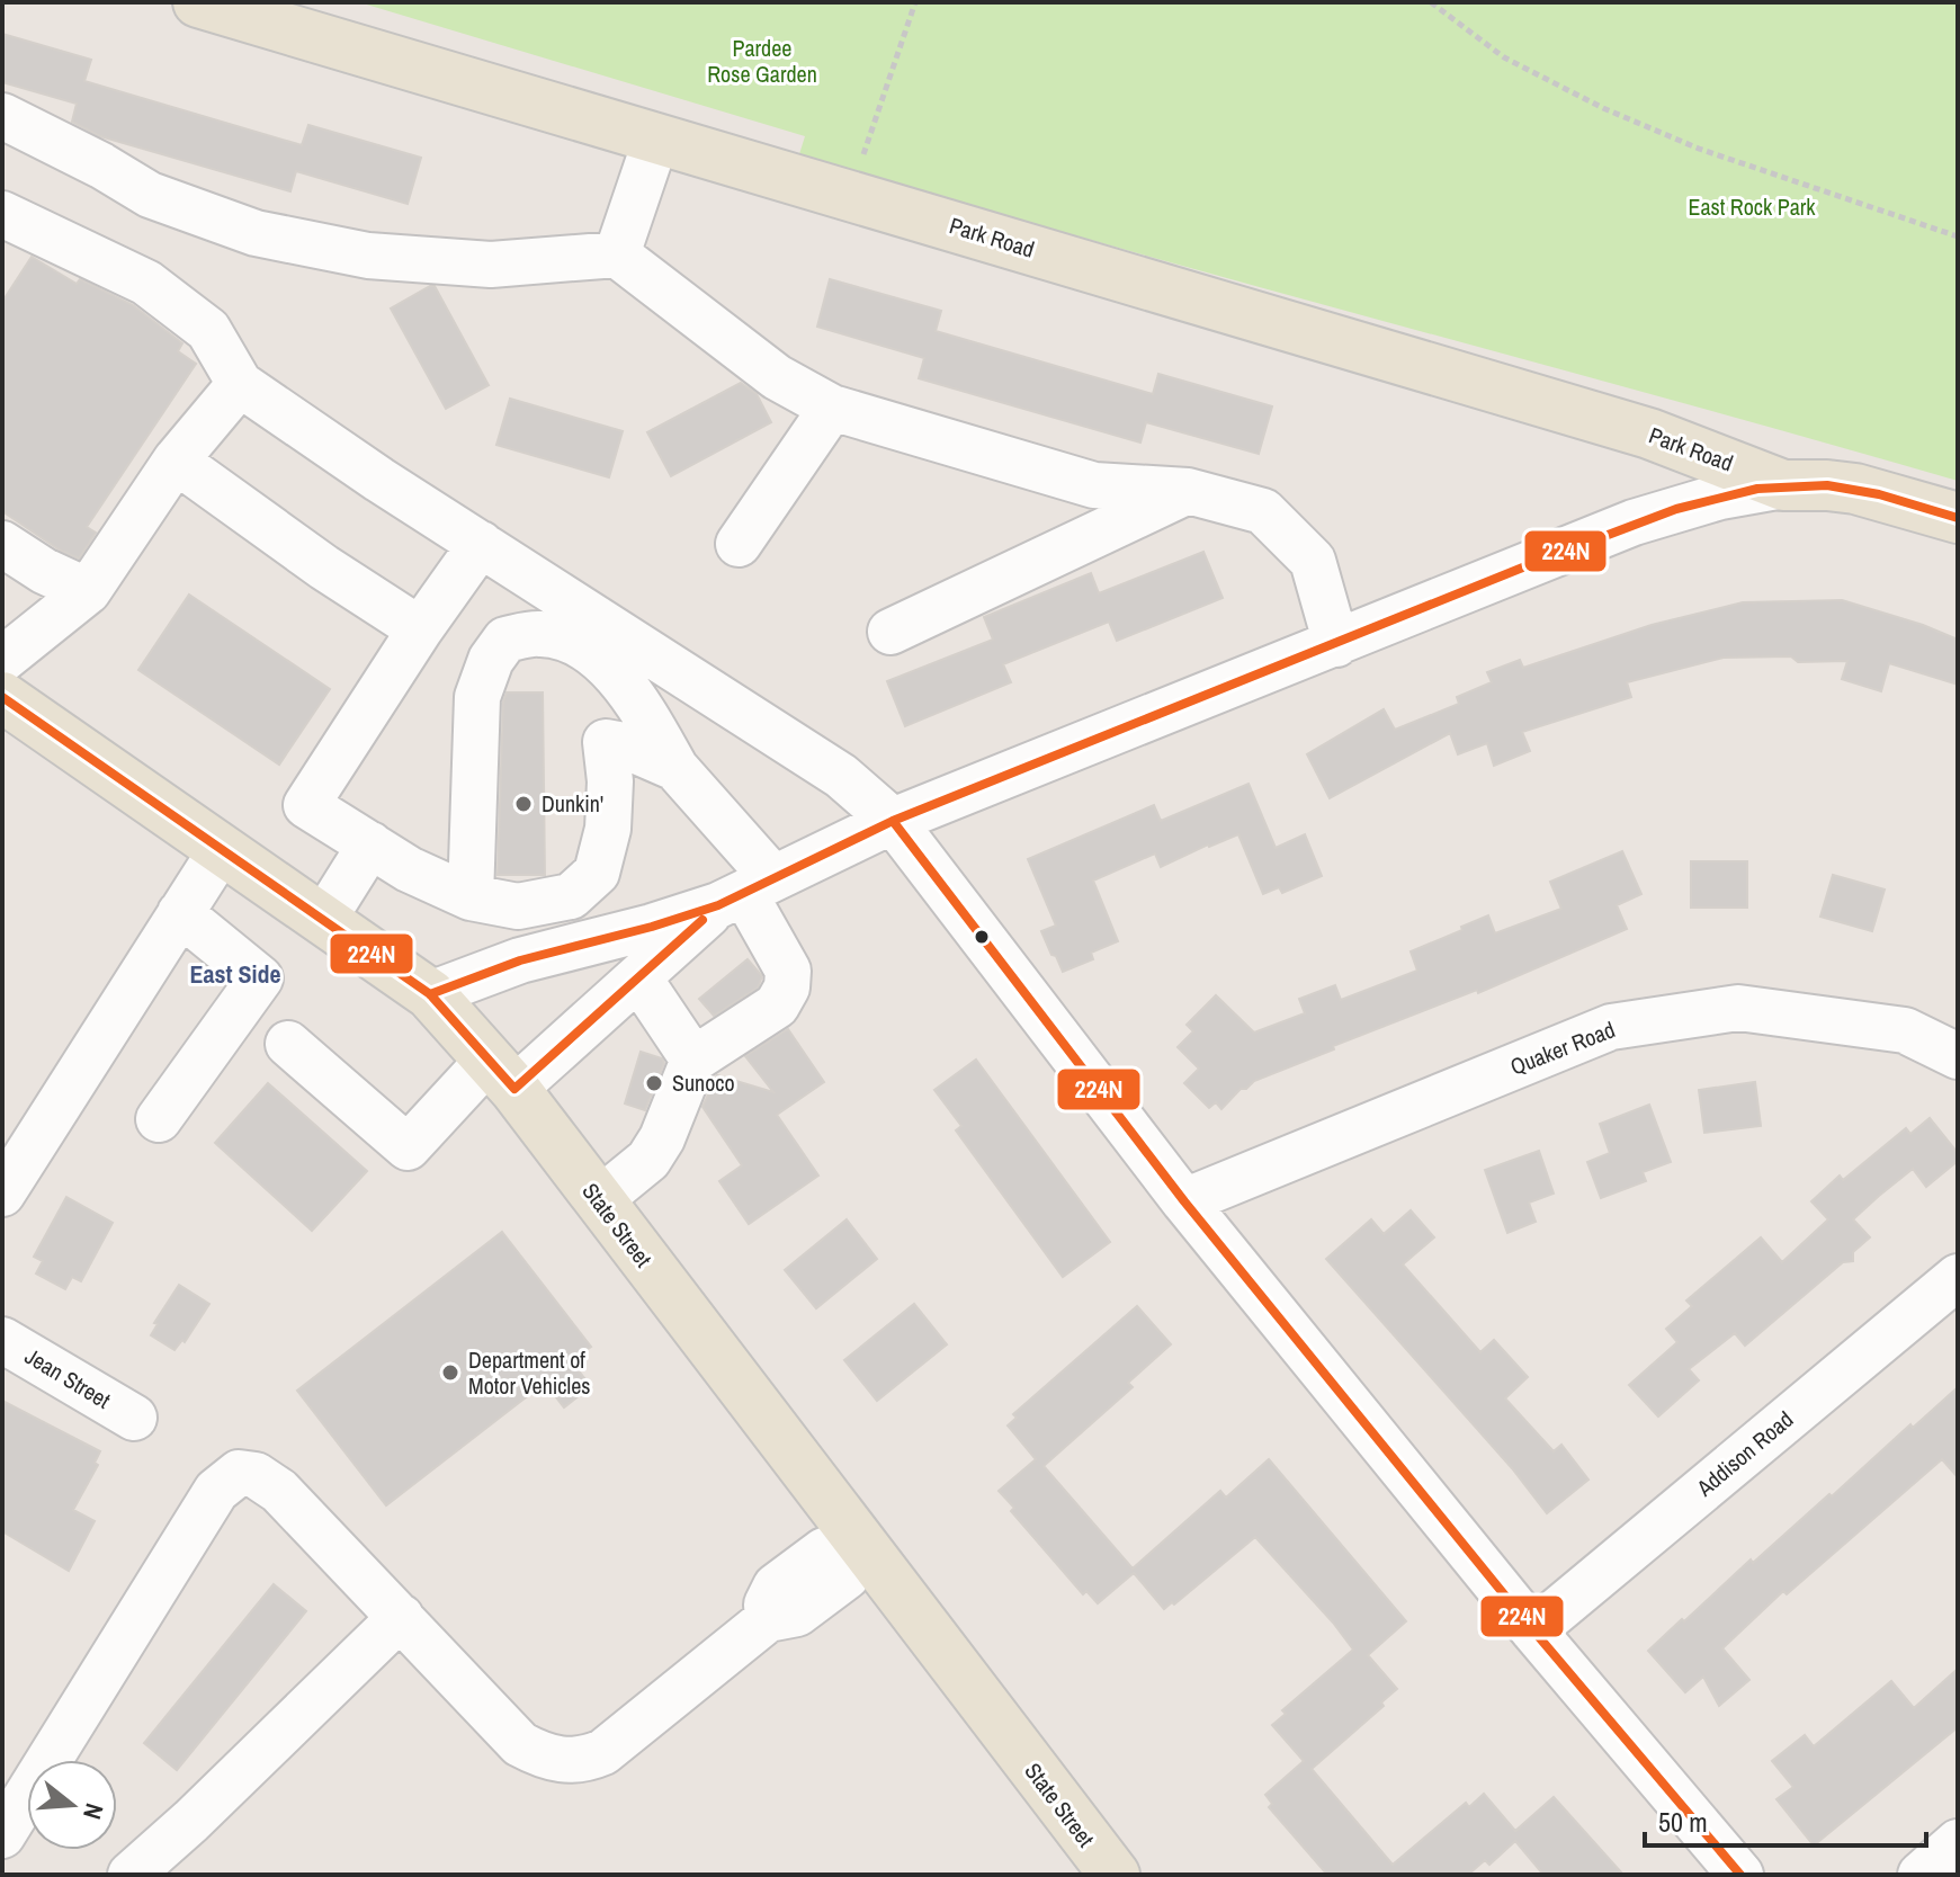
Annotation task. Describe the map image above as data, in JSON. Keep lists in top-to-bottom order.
{
  "streets": {
    "main road": ["Park Road", "State Street"],
    "street": ["Quaker Road", "Jean Street", "Addison Road"]
  },
  "districts": ["East Side"],
  "parks": ["Pardee Rose Garden", "East Rock Park"],
  "places": ["Dunkin'", "Sunoco", "Department of Motor Vehicles"],
  "lines": ["transit line 224N"],
  "scale_bar": "50 m",
  "north": "right"
}
